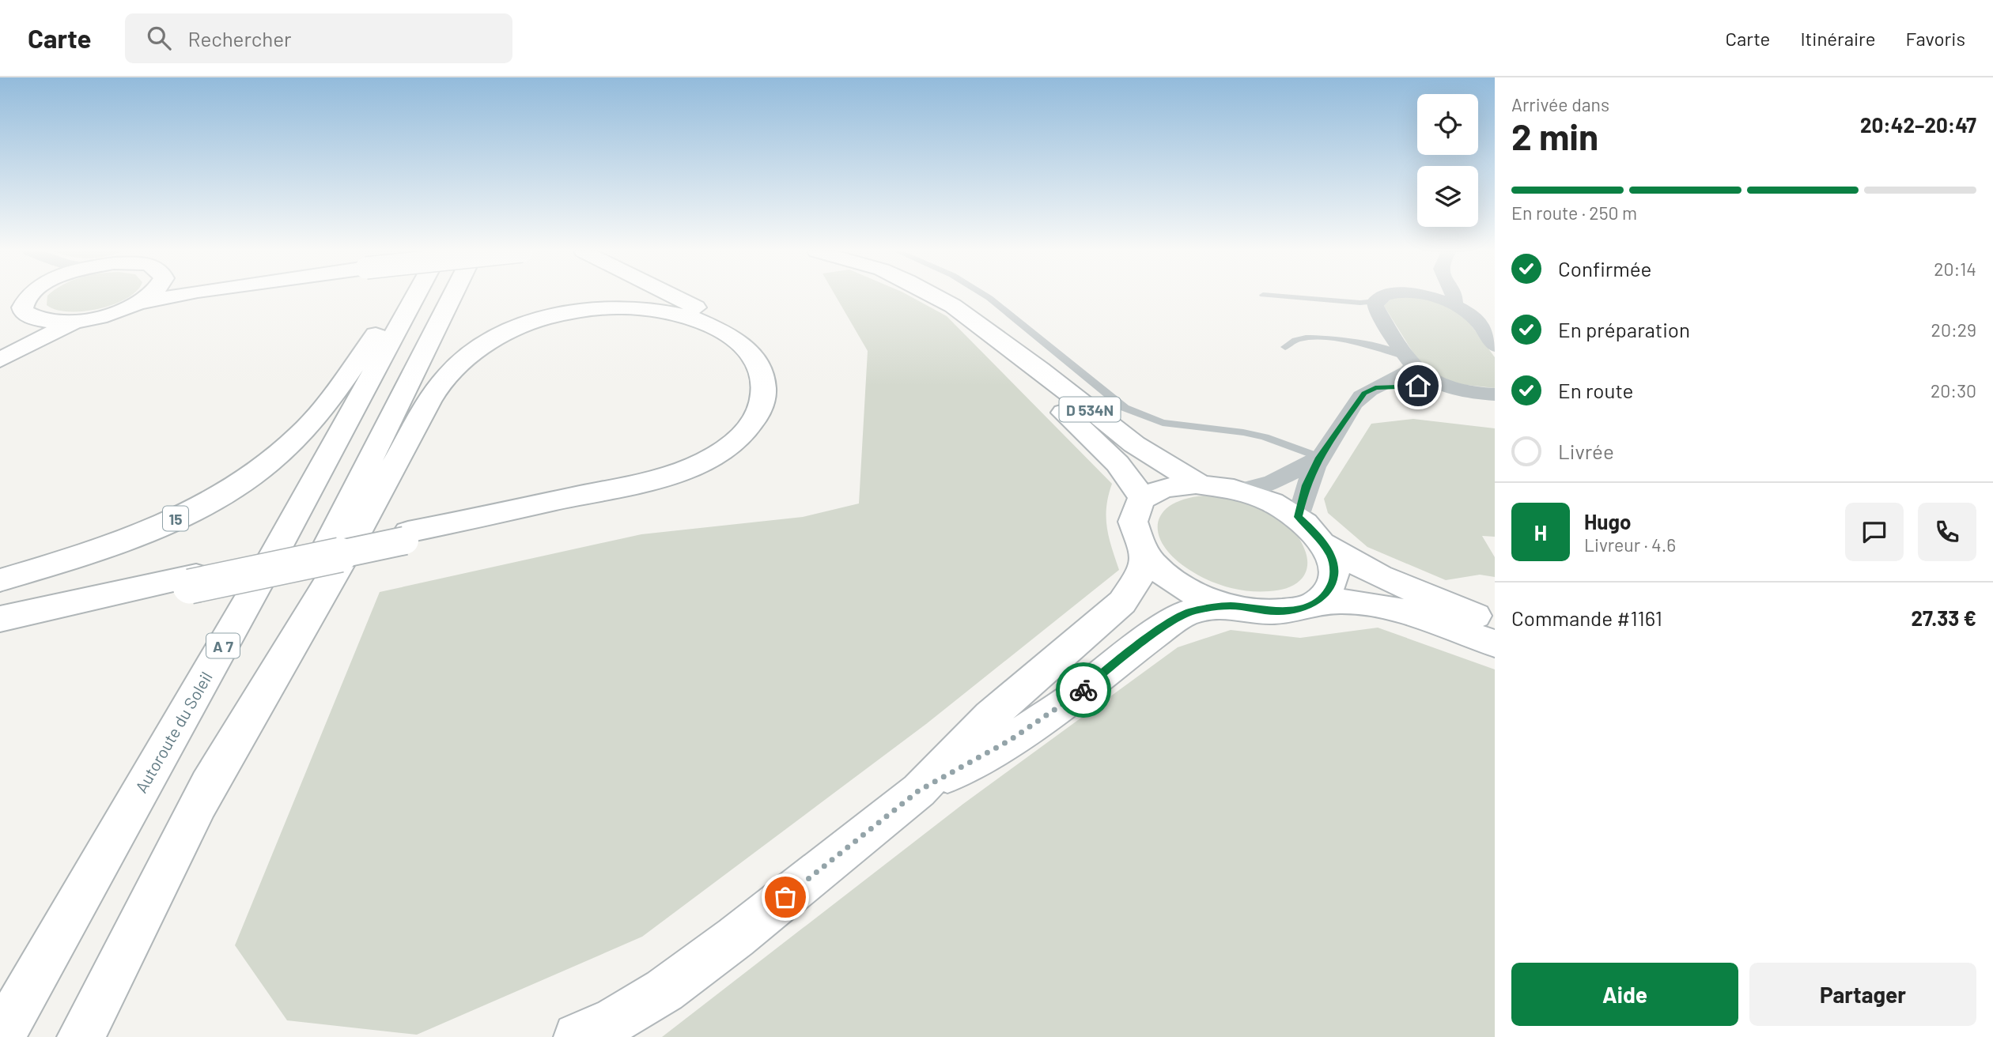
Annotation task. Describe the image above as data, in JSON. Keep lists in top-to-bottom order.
{
  "streets": {
    "main road": [
      "D 534N",
      "15",
      "A 7",
      "Autoroute du Soleil"
    ]
  },
  "page": {
    "header": "Carte",
    "search": "Rechercher",
    "nav": ["Carte", "Itinéraire", "Favoris"],
    "heading": ["2 min", "Arrivée dans", "20:42–20:47"],
    "panel": [
      "Hugo",
      "Livreur · 4.6",
      "Commande #1161",
      "27.33 €"
    ],
    "bar": "En route · 250 m",
    "list": [
      ["Confirmée", "20:14"],
      ["En préparation", "20:29"],
      ["En route", "20:30"],
      "Livrée"
    ],
    "round": "H",
    "buttons": ["Aide", "Partager"]
  }
}
